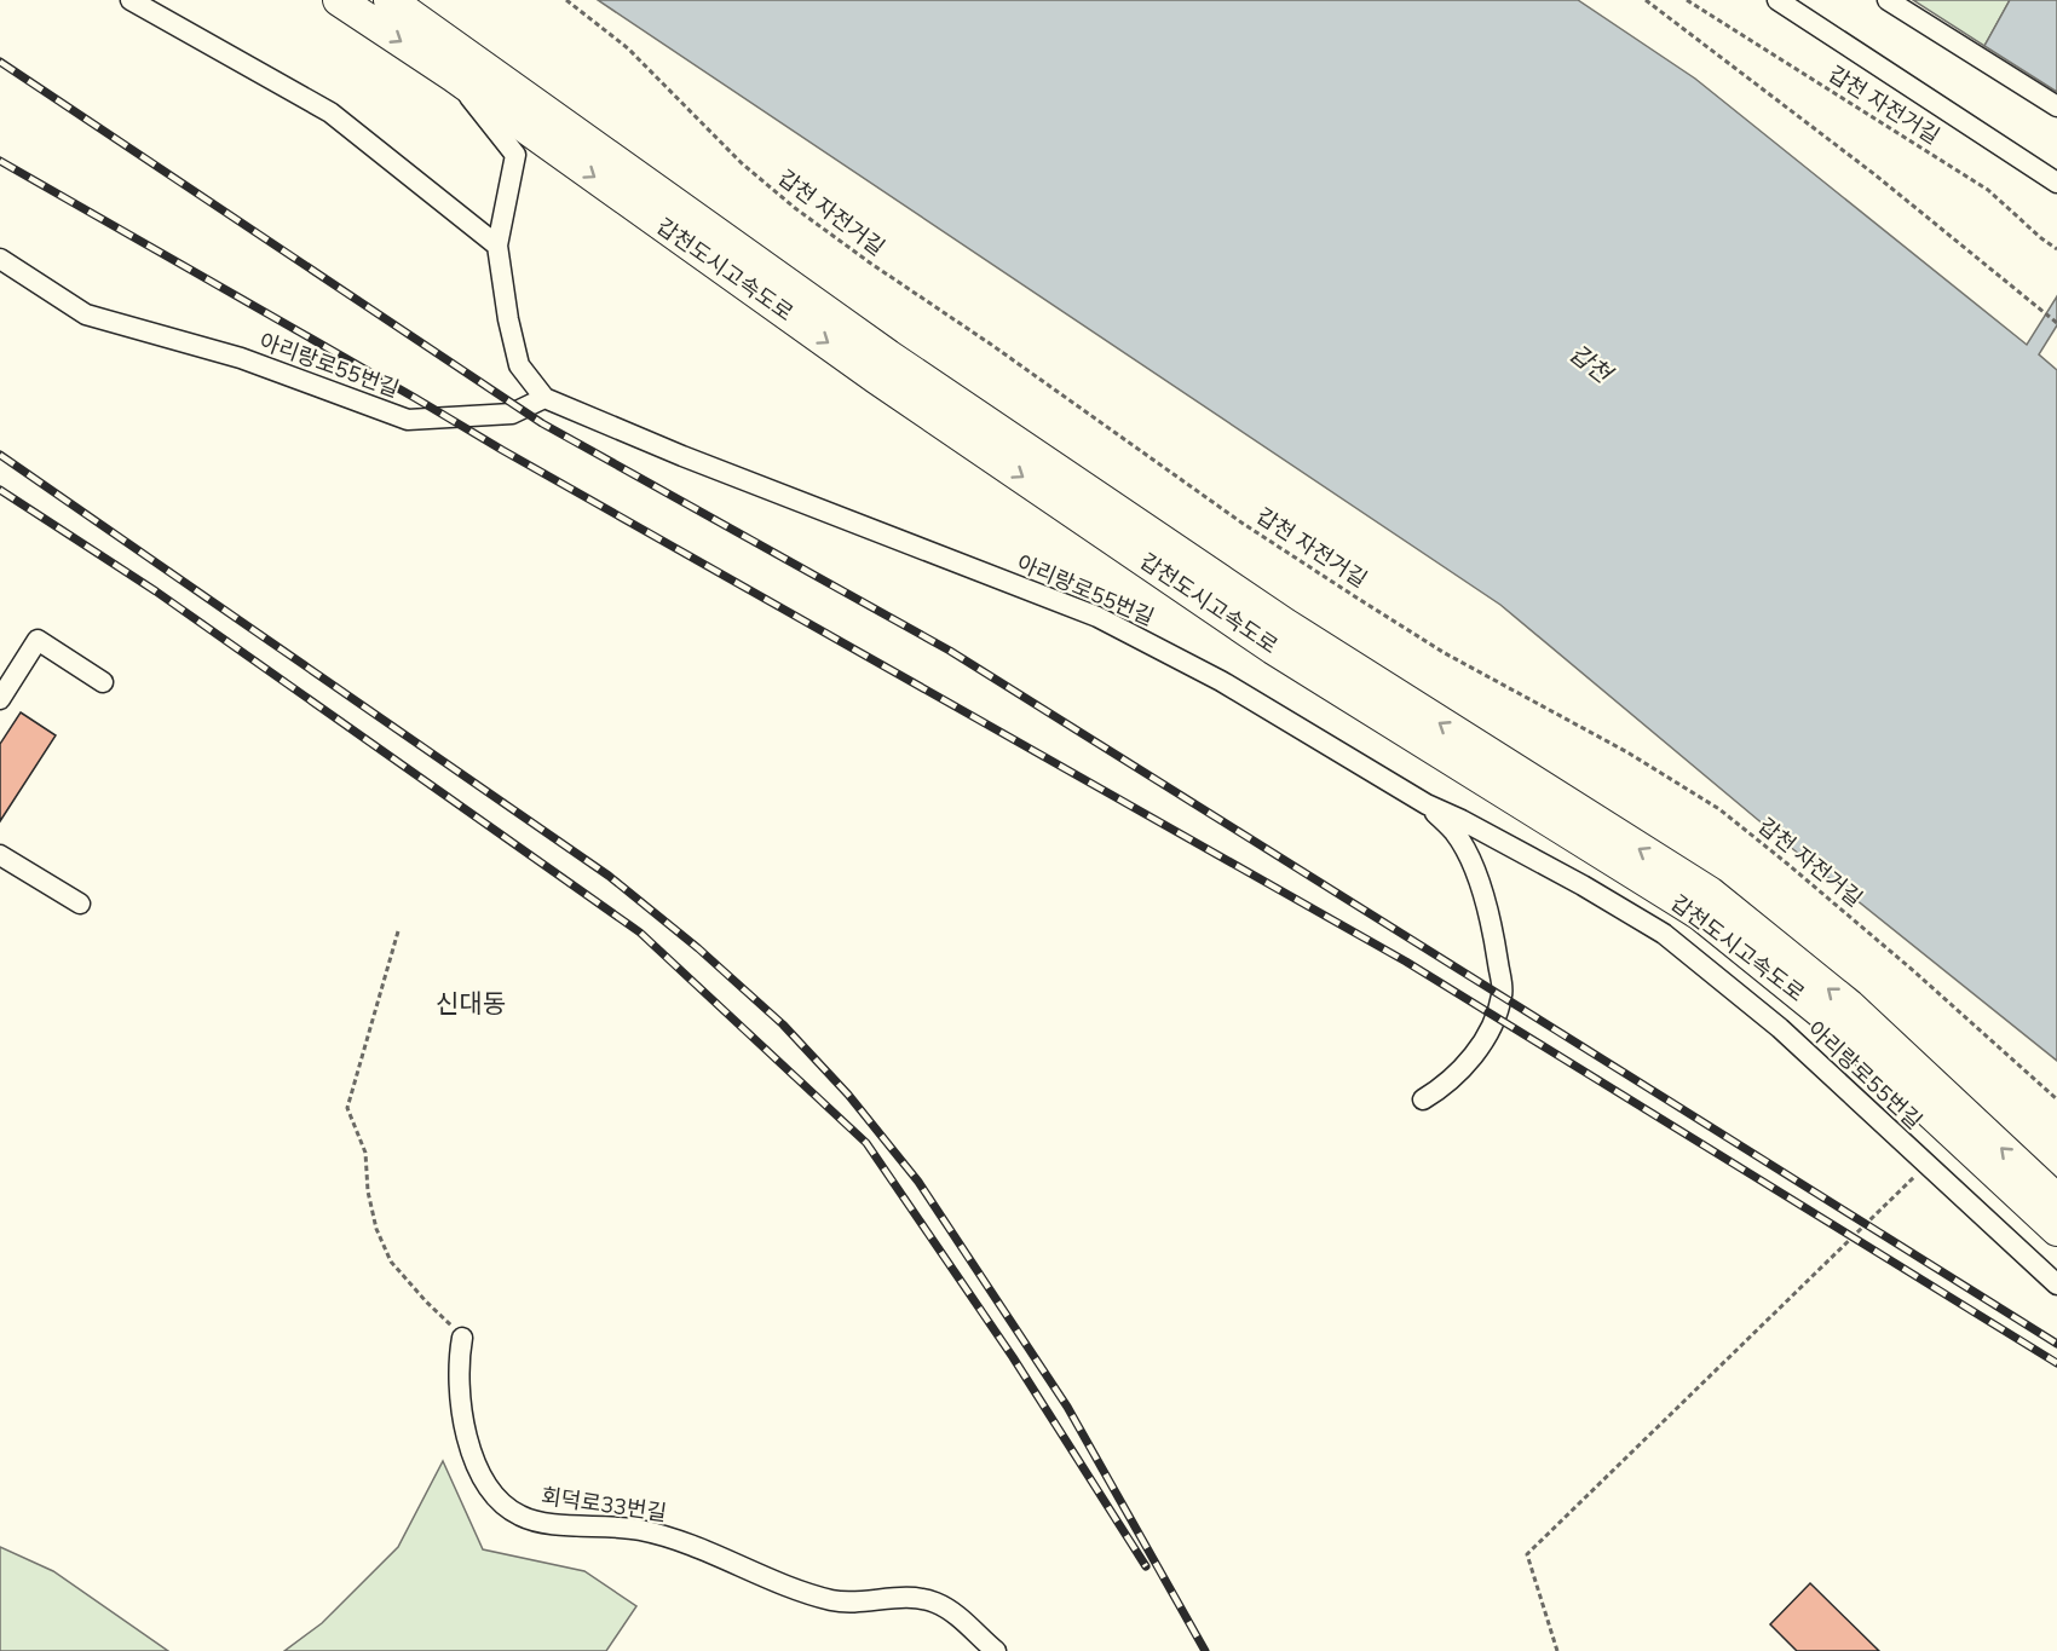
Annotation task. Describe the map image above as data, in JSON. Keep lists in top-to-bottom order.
{
  "streets": {
    "highway": ["갑천도시고속도로"],
    "street": ["아리랑로55번길", "회덕로33번길"],
    "path": ["갑천 자전거길"]
  },
  "districts": ["신대동"],
  "water": ["갑천"]
}
